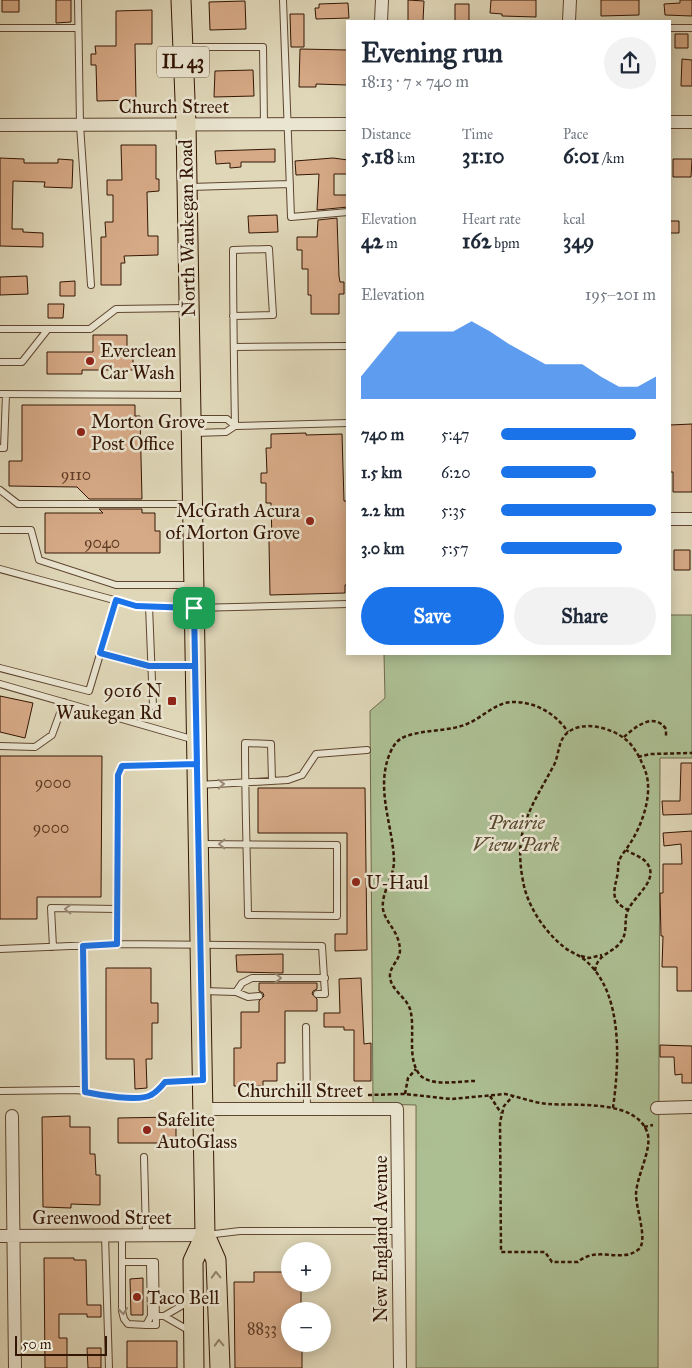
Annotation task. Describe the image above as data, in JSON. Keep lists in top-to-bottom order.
{
  "streets": {
    "main road": ["IL 43", "North Waukegan Road"],
    "street": [
      "Church Street",
      "Churchill Street",
      "Greenwood Street",
      "New England Avenue"
    ]
  },
  "crossings": [
    ["Church Street", "North Waukegan Road"],
    ["North Waukegan Road", "Churchill Street"],
    ["North Waukegan Road", "Greenwood Street"],
    ["Churchill Street", "New England Avenue"]
  ],
  "parks": ["Prairie View Park"],
  "places": {
    "other": [
      "Everclean Car Wash",
      "Morton Grove Post Office",
      "McGrath Acura of Morton Grove",
      "U-Haul",
      "Safelite AutoGlass",
      "Taco Bell"
    ],
    "transit": ["9016 N Waukegan Rd"]
  },
  "house_numbers": [
    "9110",
    "9040",
    "9000",
    "9000",
    "8833"
  ],
  "scale_bar": "50 m",
  "page": {
    "heading": ["Evening run", "18:13 · 7 × 740 m"],
    "stats": [
      ["Distance", "5.18 km"],
      ["Time", "31:10"],
      ["Pace", "6:01 /km"],
      ["Elevation", "42 m"],
      ["Heart rate", "162 bpm"],
      ["kcal", "349"]
    ],
    "chart": ["Elevation", "195–201 m"],
    "list": [
      {
        "name": "740 m",
        "note": "5:47"
      },
      {
        "name": "1.5 km",
        "note": "6:20"
      },
      {
        "name": "2.2 km",
        "note": "5:35"
      },
      {
        "name": "3.0 km",
        "note": "5:57"
      }
    ],
    "buttons": ["Save", "Share"],
    "map_buttons": ["+", "−"],
    "scale": "50 m"
  }
}
